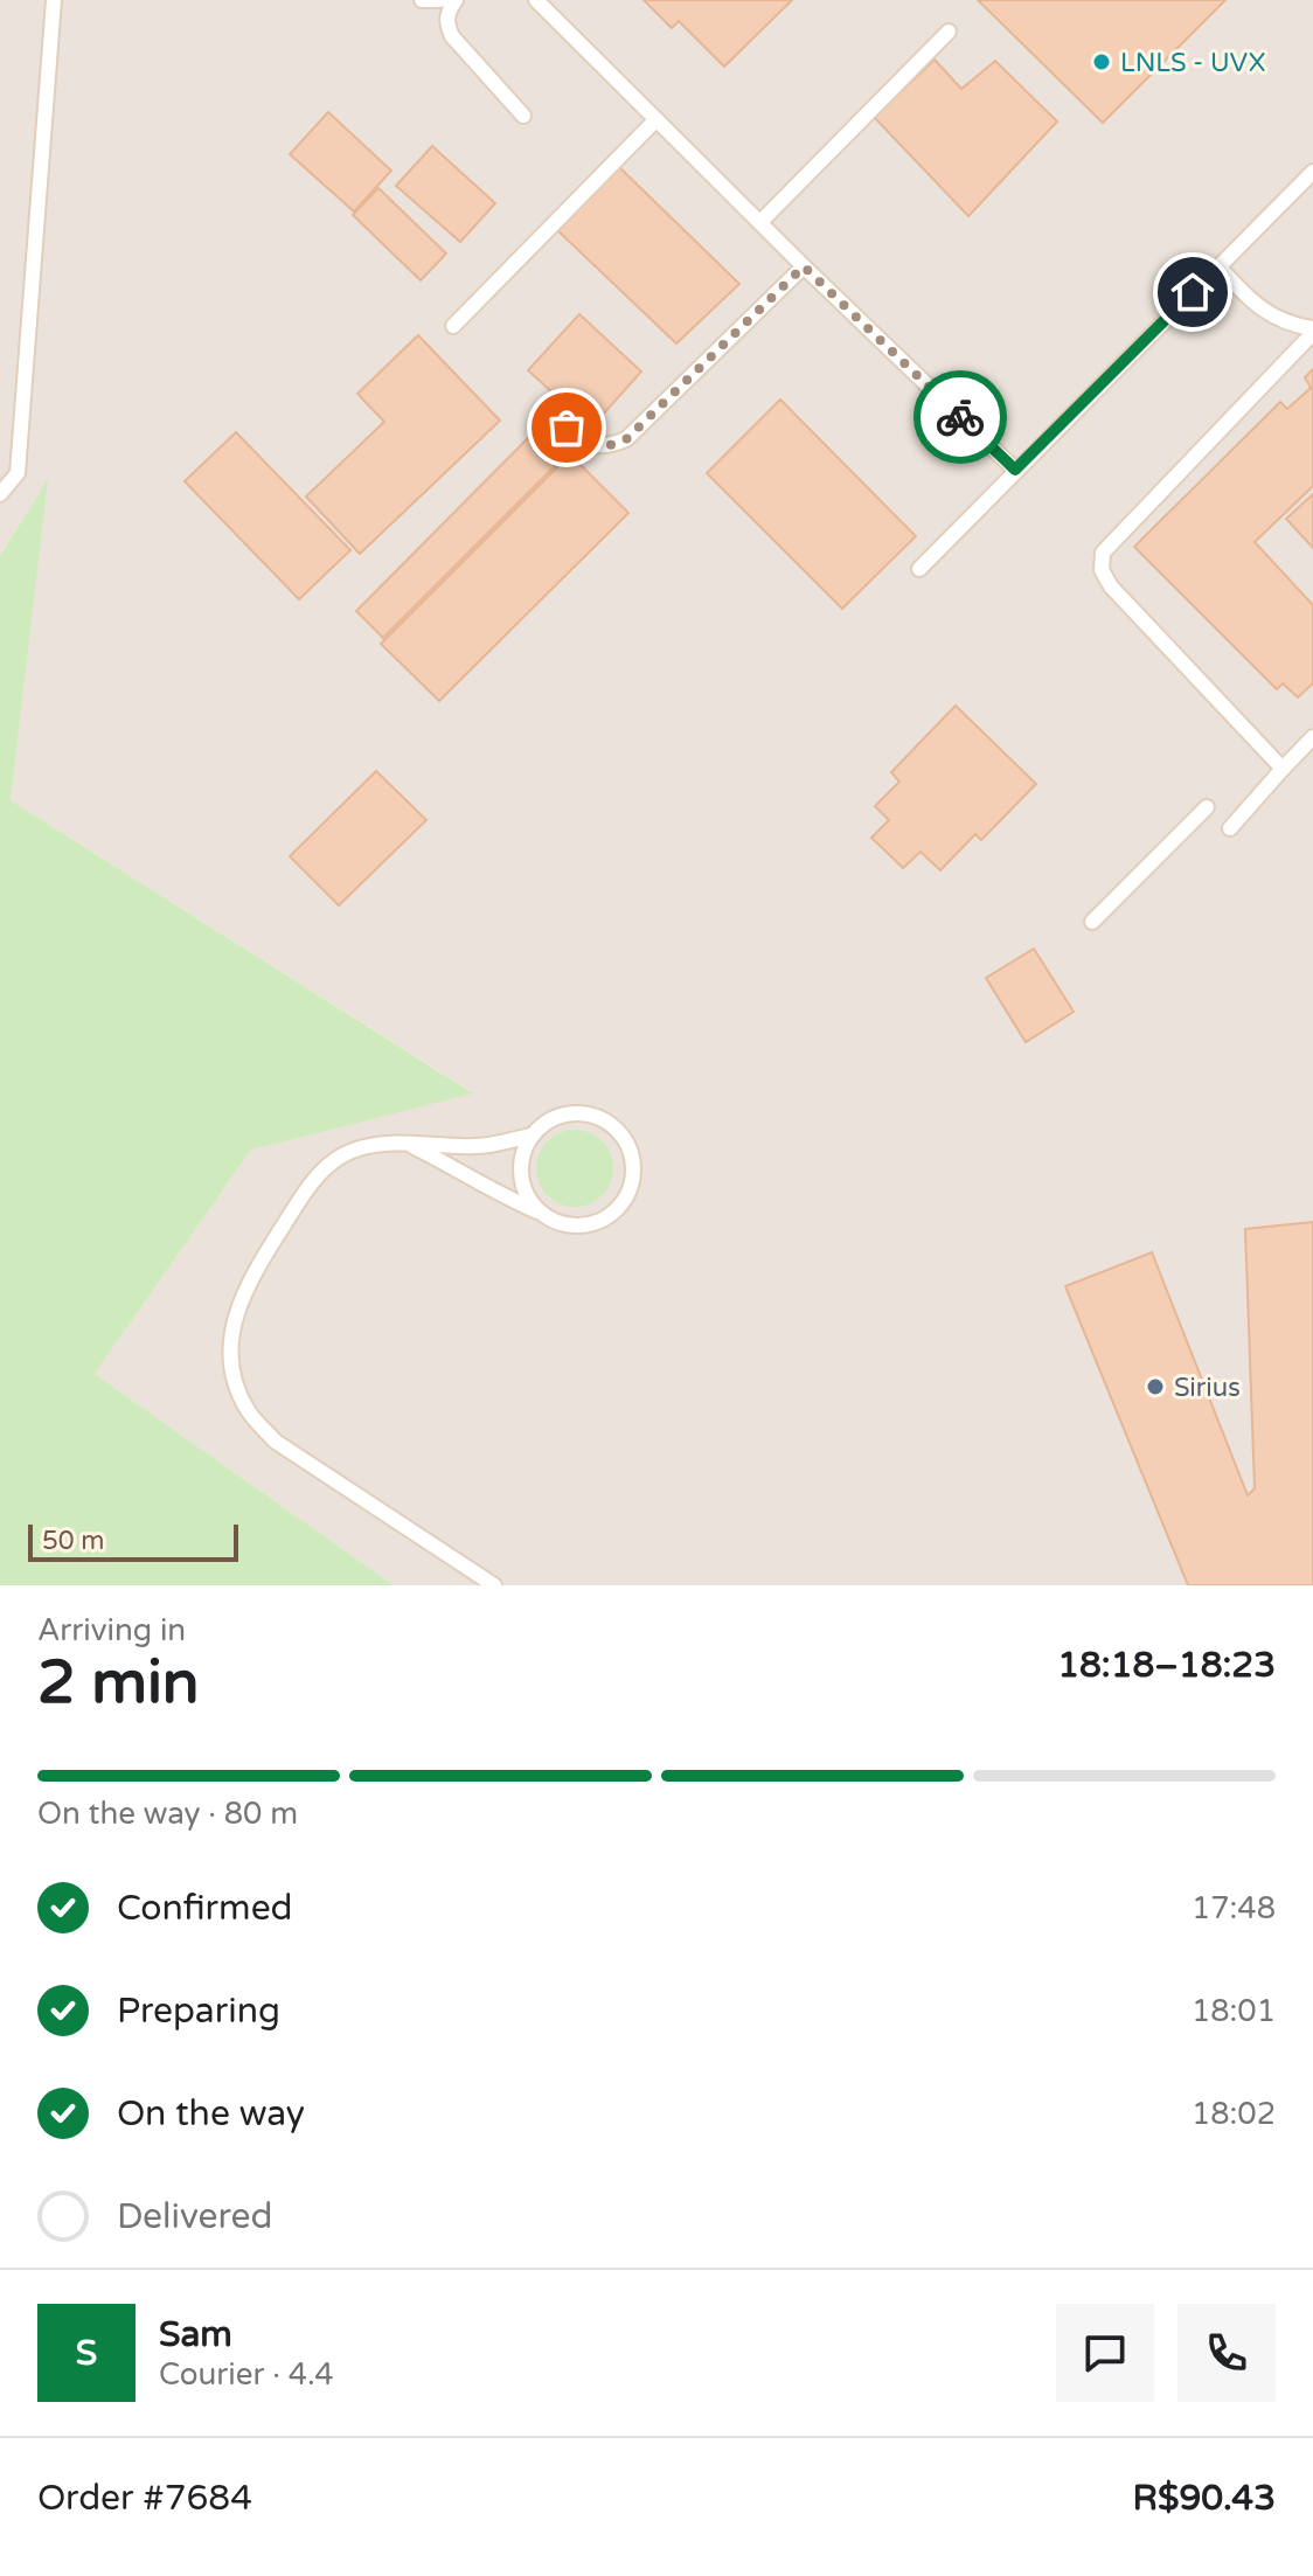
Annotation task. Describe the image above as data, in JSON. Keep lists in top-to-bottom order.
{
  "places": ["LNLS - UVX", "Sirius"],
  "scale_bar": "50 m",
  "page": {
    "scale": "50 m",
    "heading": ["2 min", "Arriving in", "18:18–18:23"],
    "panel": [
      "Sam",
      "Courier · 4.4",
      "Order #7684",
      "R$90.43"
    ],
    "bar": "On the way · 80 m",
    "list": [
      ["Confirmed", "17:48"],
      ["Preparing", "18:01"],
      ["On the way", "18:02"],
      "Delivered"
    ],
    "round": "S"
  }
}
